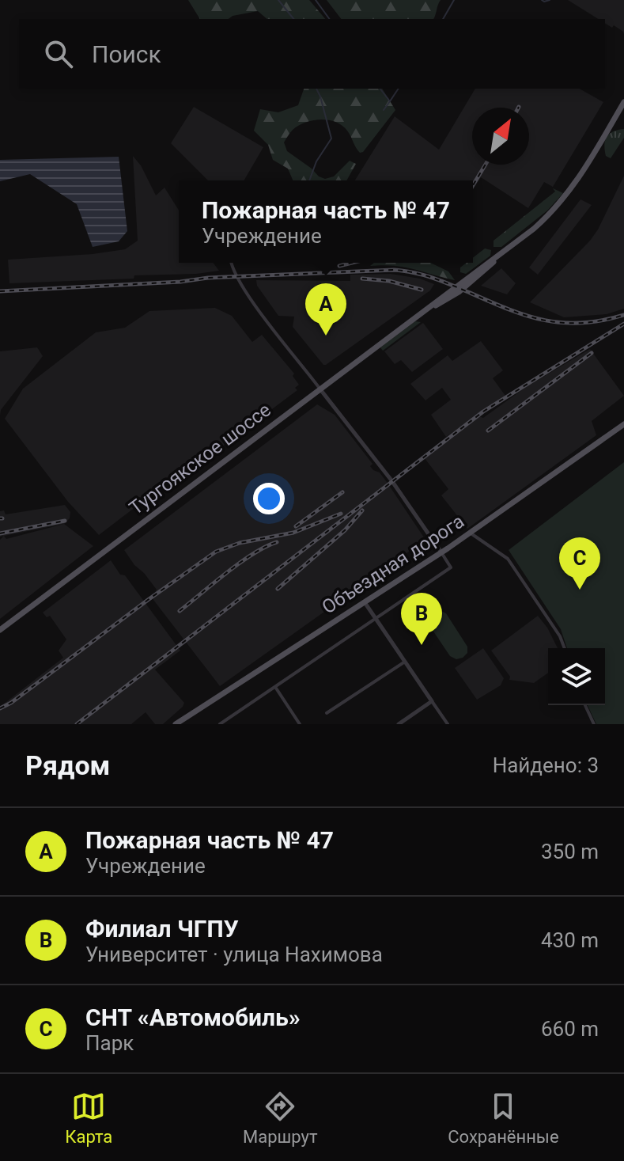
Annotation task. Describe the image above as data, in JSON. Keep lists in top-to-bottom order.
{
  "streets": {
    "main road": ["Тургоякское шоссе", "Объездная дорога"]
  },
  "north": "top right",
  "page": {
    "search": "Поиск",
    "popup": ["Пожарная часть № 47", "Учреждение"],
    "pins": ["A", "C", "B"],
    "heading": ["Рядом", "Найдено: 3"],
    "list": [
      {
        "mark": "A",
        "name": "Пожарная часть № 47",
        "note": "Учреждение",
        "value": "350 m"
      },
      {
        "mark": "B",
        "name": "Филиал ЧГПУ",
        "note": "Университет · улица Нахимова",
        "value": "430 m"
      },
      {
        "mark": "C",
        "name": "СНТ «Автомобиль»",
        "note": "Парк",
        "value": "660 m"
      }
    ],
    "nav": ["Карта", "Маршрут", "Сохранённые"]
  }
}
